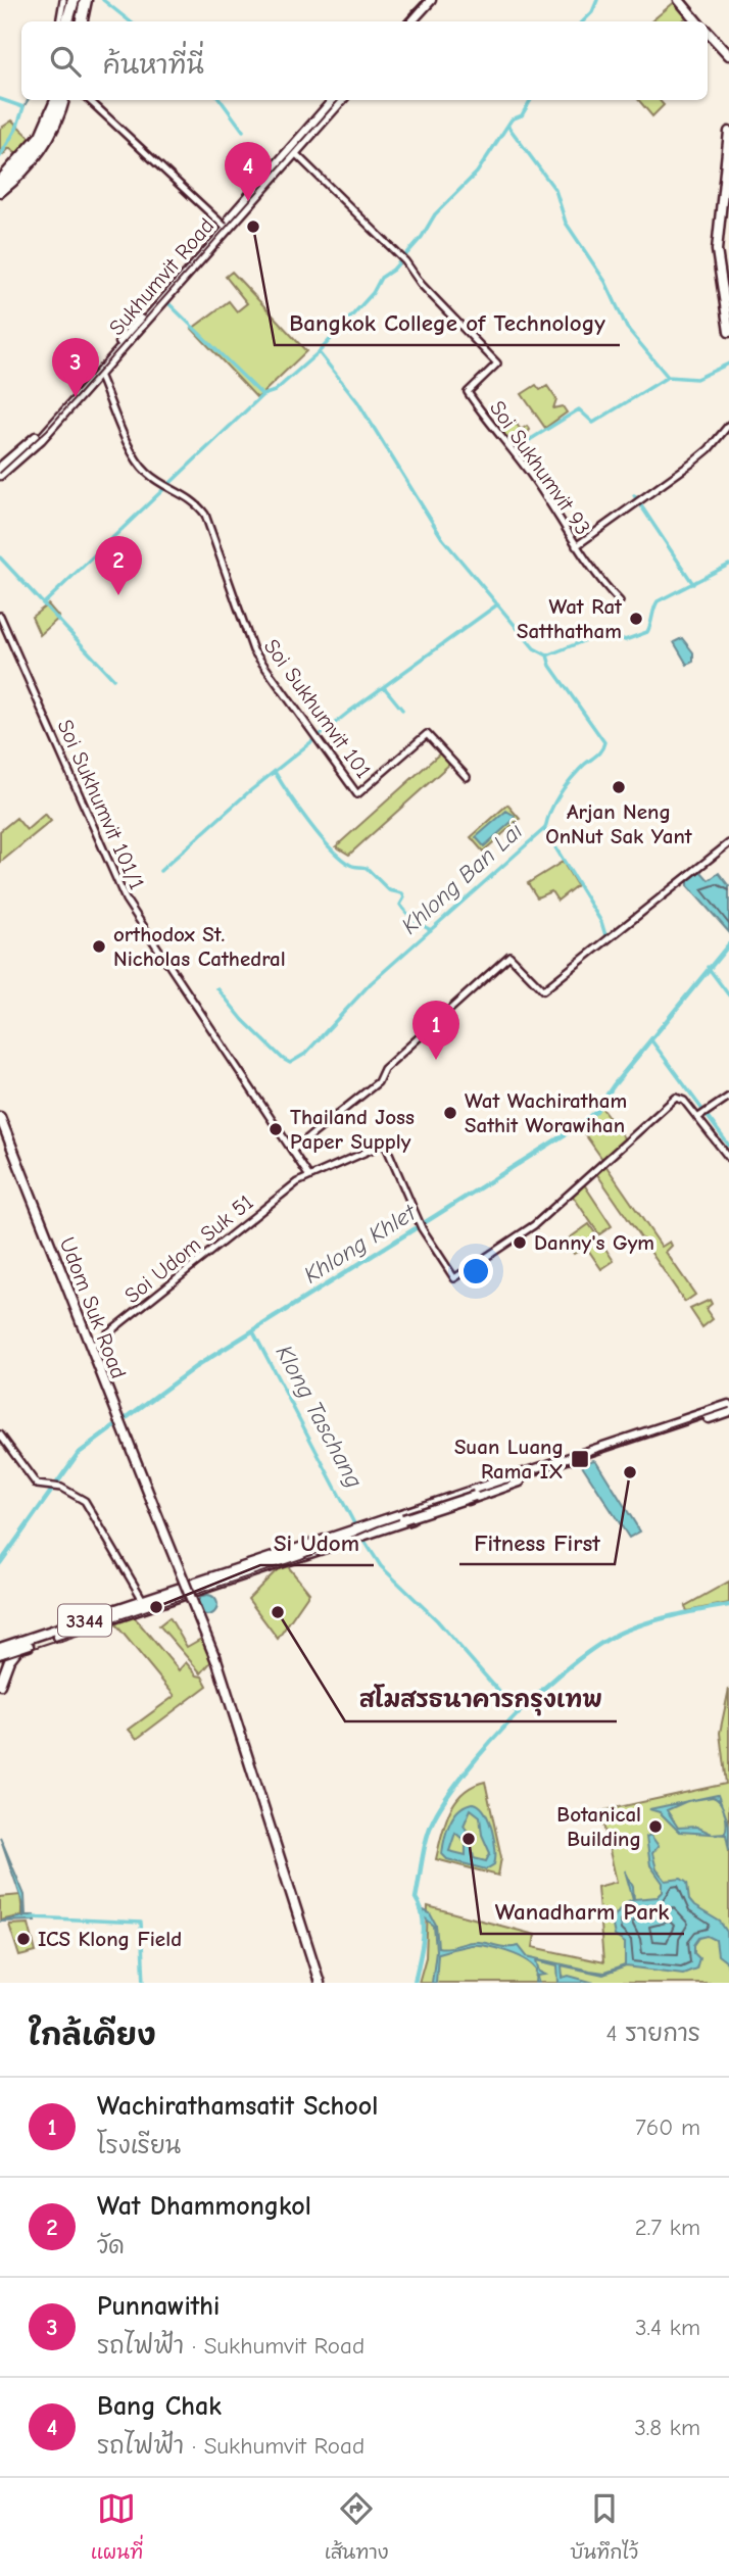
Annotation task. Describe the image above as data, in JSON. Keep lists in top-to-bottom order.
{
  "streets": {
    "main road": ["Sukhumvit Road", "Udom Suk Road", "3344"],
    "street": [
      "Soi Sukhumvit 93",
      "Soi Sukhumvit 101",
      "Soi Sukhumvit 101/1",
      "Soi Udom Suk 51"
    ]
  },
  "crossings": [
    ["Sukhumvit Road", "Soi Sukhumvit 93"],
    ["Sukhumvit Road", "Soi Sukhumvit 101"],
    ["Soi Sukhumvit 101/1", "Soi Udom Suk 51"],
    ["Soi Udom Suk 51", "Udom Suk Road"]
  ],
  "water": ["Khlong Ban Lai", "Khlong Khlet", "Klong Taschang"],
  "places": {
    "other": [
      "Bangkok College of Technology",
      "Wat Rat Satthatham",
      "Arjan Neng OnNut Sak Yant",
      "orthodox St. Nicholas Cathedral",
      "Wat Wachiratham Sathit Worawihan",
      "Thailand Joss Paper Supply",
      "Danny's Gym",
      "Fitness First",
      "Si Udom",
      "สโมสรธนาคารกรุงเทพ",
      "Botanical Building",
      "Wanadharm Park",
      "ICS Klong Field"
    ],
    "transit": ["Suan Luang Rama IX"]
  },
  "page": {
    "search": "ค้นหาที่นี่",
    "pins": [
      "4",
      "3",
      "2",
      "1"
    ],
    "heading": ["ใกล้เคียง", "4 รายการ"],
    "list": [
      {
        "mark": "1",
        "name": "Wachirathamsatit School",
        "note": "โรงเรียน",
        "value": "760 m"
      },
      {
        "mark": "2",
        "name": "Wat Dhammongkol",
        "note": "วัด",
        "value": "2.7 km"
      },
      {
        "mark": "3",
        "name": "Punnawithi",
        "note": "รถไฟฟ้า · Sukhumvit Road",
        "value": "3.4 km"
      },
      {
        "mark": "4",
        "name": "Bang Chak",
        "note": "รถไฟฟ้า · Sukhumvit Road",
        "value": "3.8 km"
      }
    ],
    "nav": ["แผนที่", "เส้นทาง", "บันทึกไว้"]
  }
}
